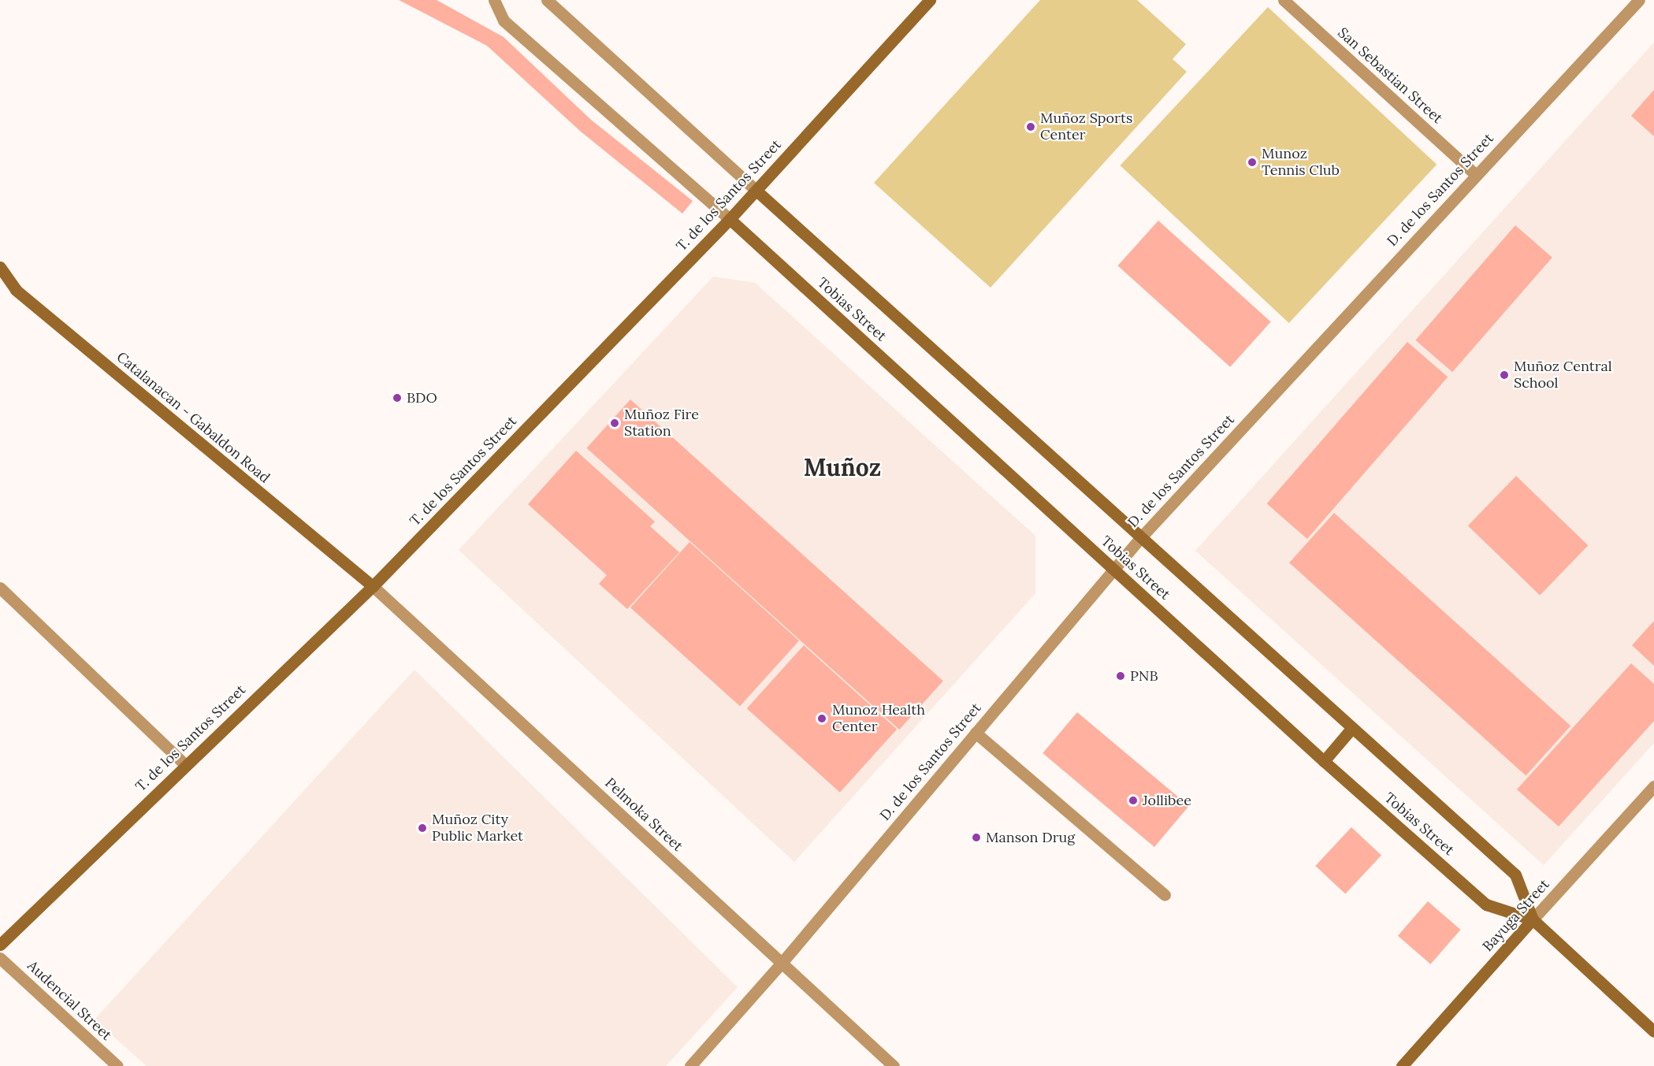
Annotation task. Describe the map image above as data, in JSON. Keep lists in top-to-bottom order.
{
  "streets": {
    "main road": [
      "T. de los Santos Street",
      "Tobias Street",
      "Catalanacan - Gabaldon Road",
      "Bayuga Street"
    ],
    "street": [
      "San Sebastian Street",
      "D. de los Santos Street",
      "Pelmoka Street",
      "Audencial Street"
    ]
  },
  "crossings": [
    ["San Sebastian Street", "D. de los Santos Street"],
    ["D. de los Santos Street", "Tobias Street"],
    ["D. de los Santos Street", "Pelmoka Street"],
    ["T. de los Santos Street", "Tobias Street"],
    ["T. de los Santos Street", "Catalanacan - Gabaldon Road"],
    ["T. de los Santos Street", "Pelmoka Street"],
    ["Tobias Street", "Bayuga Street"],
    ["Catalanacan - Gabaldon Road", "Pelmoka Street"]
  ],
  "districts": ["Muñoz"],
  "places": [
    "Muñoz Sports Center",
    "Munoz Tennis Club",
    "Muñoz Central School",
    "BDO",
    "Muñoz Fire Station",
    "PNB",
    "Munoz Health Center",
    "Jollibee",
    "Muñoz City Public Market",
    "Manson Drug"
  ]
}
